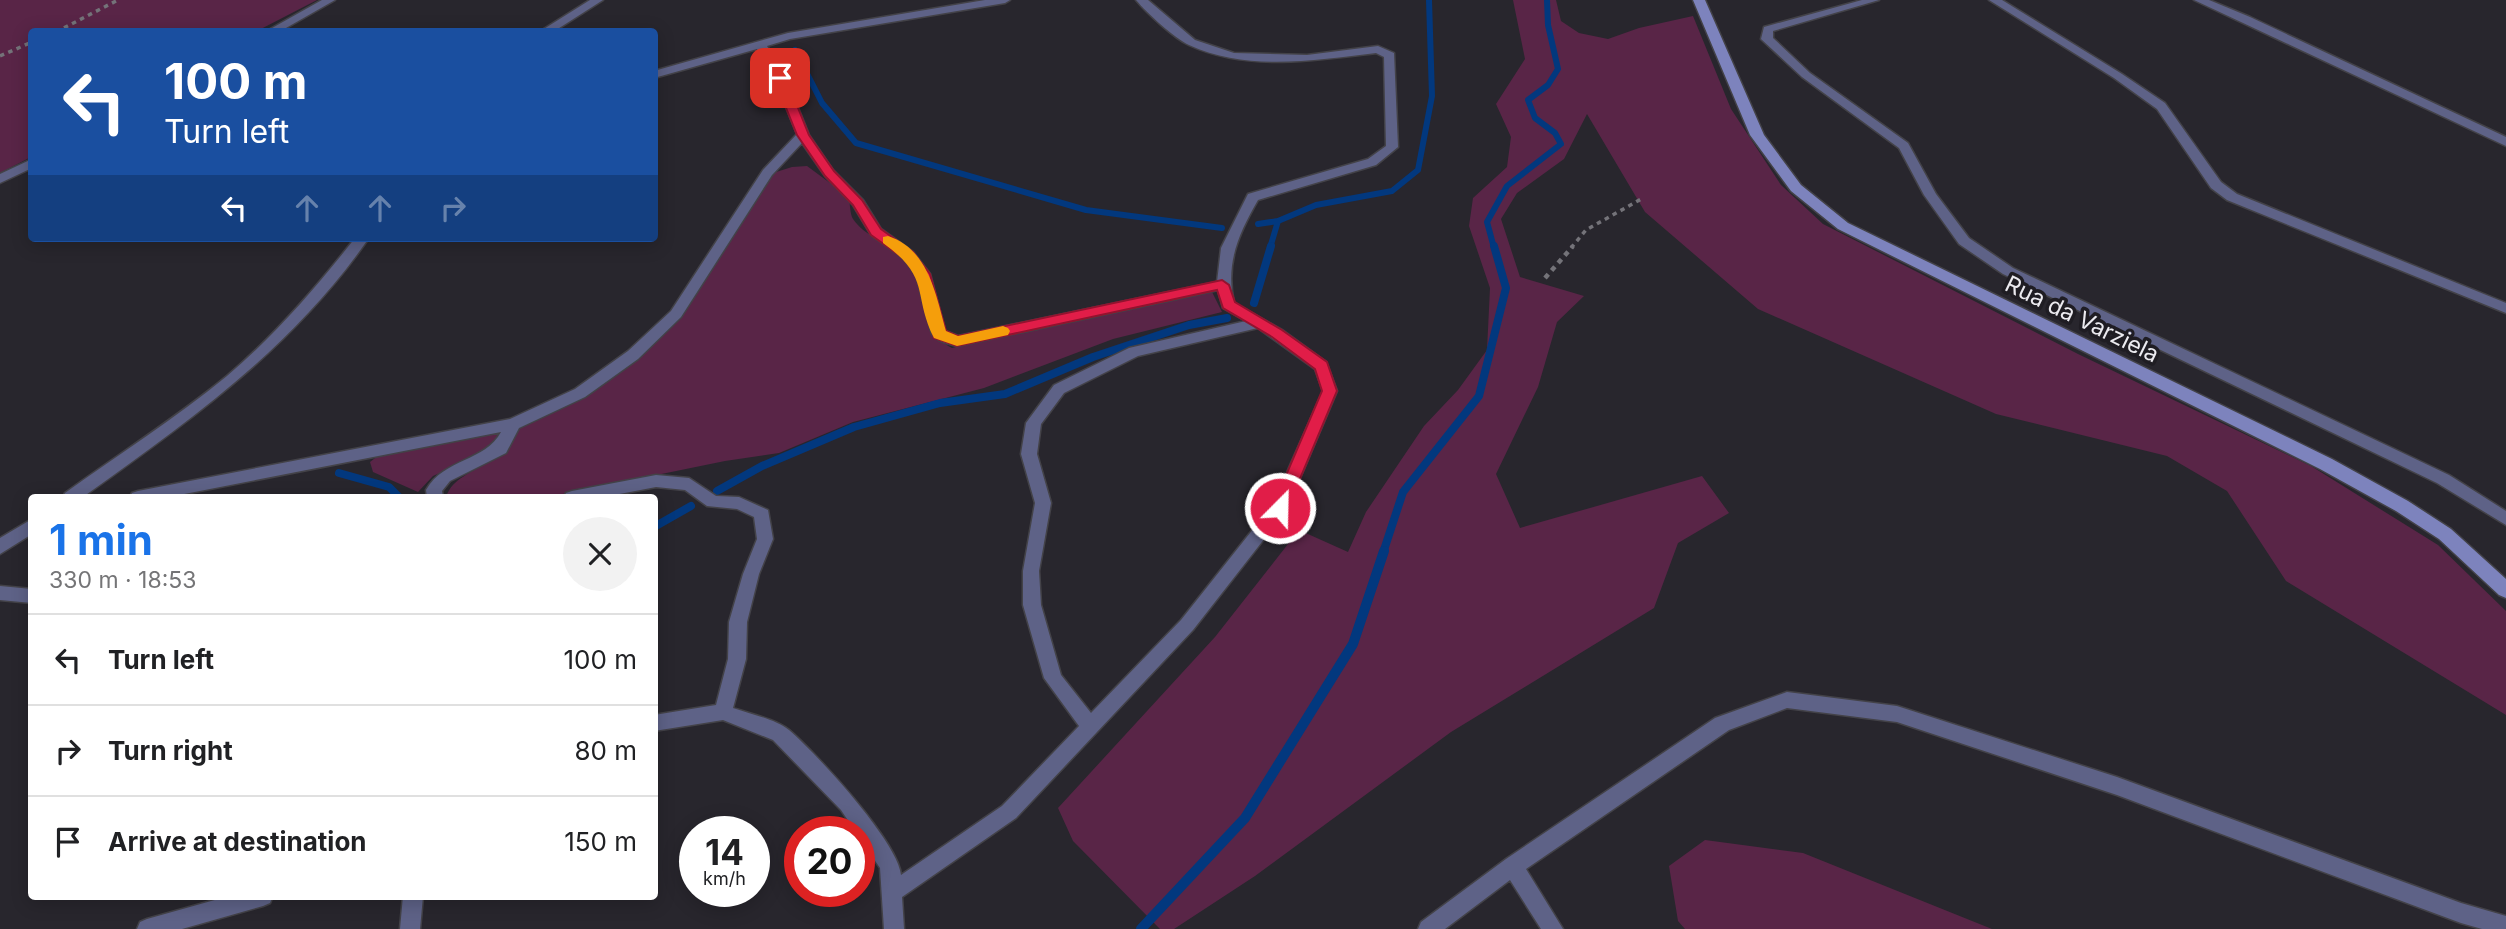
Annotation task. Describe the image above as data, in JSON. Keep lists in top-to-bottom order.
{
  "streets": {
    "main road": ["Rua da Varziela"]
  },
  "page": {
    "turn": ["100 m", "Turn left"],
    "heading": ["1 min", "330 m · 18:53"],
    "list": [
      {
        "name": "Turn left",
        "value": "100 m"
      },
      {
        "name": "Turn right",
        "value": "80 m"
      },
      {
        "name": "Arrive at destination",
        "value": "150 m"
      }
    ],
    "speed": "14 km/h",
    "limit": "20"
  }
}
